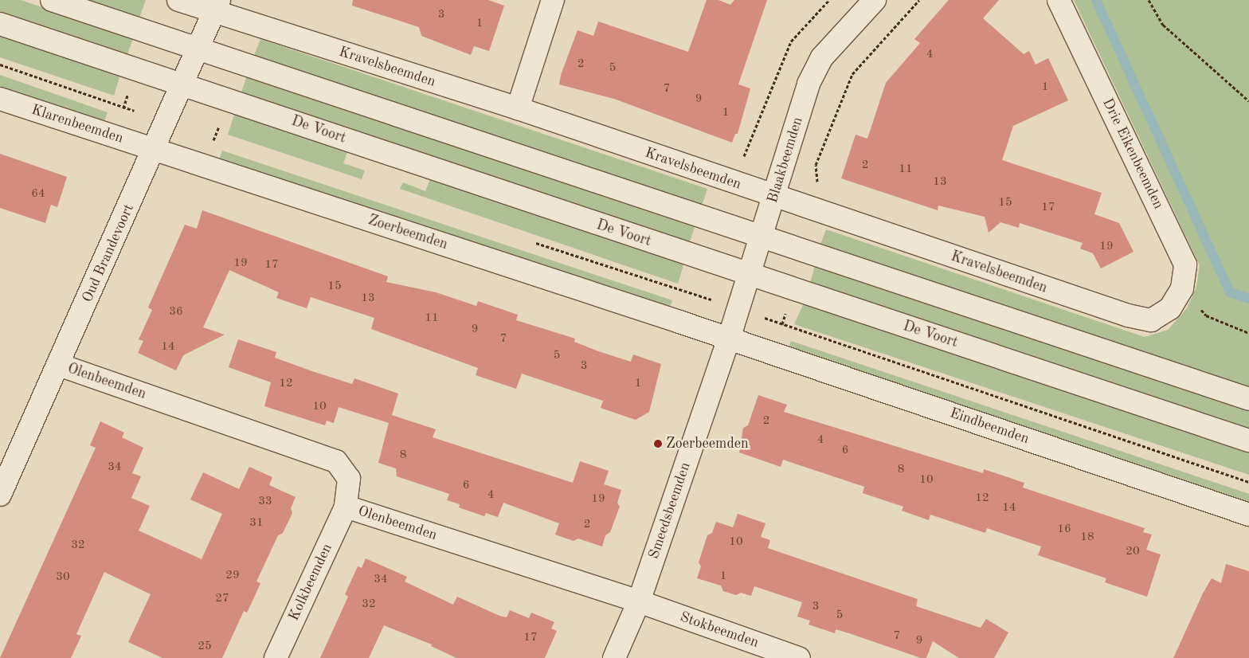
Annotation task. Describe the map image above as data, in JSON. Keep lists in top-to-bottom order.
{
  "streets": {
    "street": [
      "Kravelsbeemden",
      "Klarenbeemden",
      "De Voort",
      "Drie Eikenbeemden",
      "Blaakbeemden",
      "Zoerbeemden",
      "Oud Brandevoort",
      "Olenbeemden",
      "Eindbeemden",
      "Smeedsbeemden",
      "Kolkbeemden",
      "Stokbeemden"
    ]
  },
  "crossings": [
    ["Kravelsbeemden", "Drie Eikenbeemden"],
    ["Kravelsbeemden", "Blaakbeemden"],
    ["Kravelsbeemden", "Oud Brandevoort"],
    ["Klarenbeemden", "Zoerbeemden"],
    ["Klarenbeemden", "Oud Brandevoort"],
    ["De Voort", "Blaakbeemden"],
    ["De Voort", "Oud Brandevoort"],
    ["Blaakbeemden", "Zoerbeemden"],
    ["Blaakbeemden", "Eindbeemden"],
    ["Blaakbeemden", "Smeedsbeemden"],
    ["Zoerbeemden", "Oud Brandevoort"],
    ["Zoerbeemden", "Eindbeemden"],
    ["Zoerbeemden", "Smeedsbeemden"],
    ["Oud Brandevoort", "Olenbeemden"],
    ["Olenbeemden", "Smeedsbeemden"],
    ["Olenbeemden", "Kolkbeemden"],
    ["Olenbeemden", "Stokbeemden"],
    ["Eindbeemden", "Smeedsbeemden"],
    ["Smeedsbeemden", "Stokbeemden"]
  ],
  "places": ["Zoerbeemden"],
  "house_numbers": [
    "3",
    "1",
    "4",
    "2",
    "5",
    "1",
    "7",
    "9",
    "1",
    "2",
    "11",
    "13",
    "64",
    "15",
    "17",
    "19",
    "19",
    "17",
    "15",
    "13",
    "36",
    "11",
    "9",
    "7",
    "14",
    "5",
    "3",
    "12",
    "1",
    "10",
    "2",
    "4",
    "6",
    "8",
    "34",
    "8",
    "10",
    "6",
    "4",
    "12",
    "19",
    "33",
    "14",
    "31",
    "2",
    "16",
    "18",
    "10",
    "32",
    "20",
    "29",
    "1",
    "30",
    "34",
    "27",
    "32",
    "3",
    "5",
    "7",
    "17",
    "9",
    "25"
  ]
}
